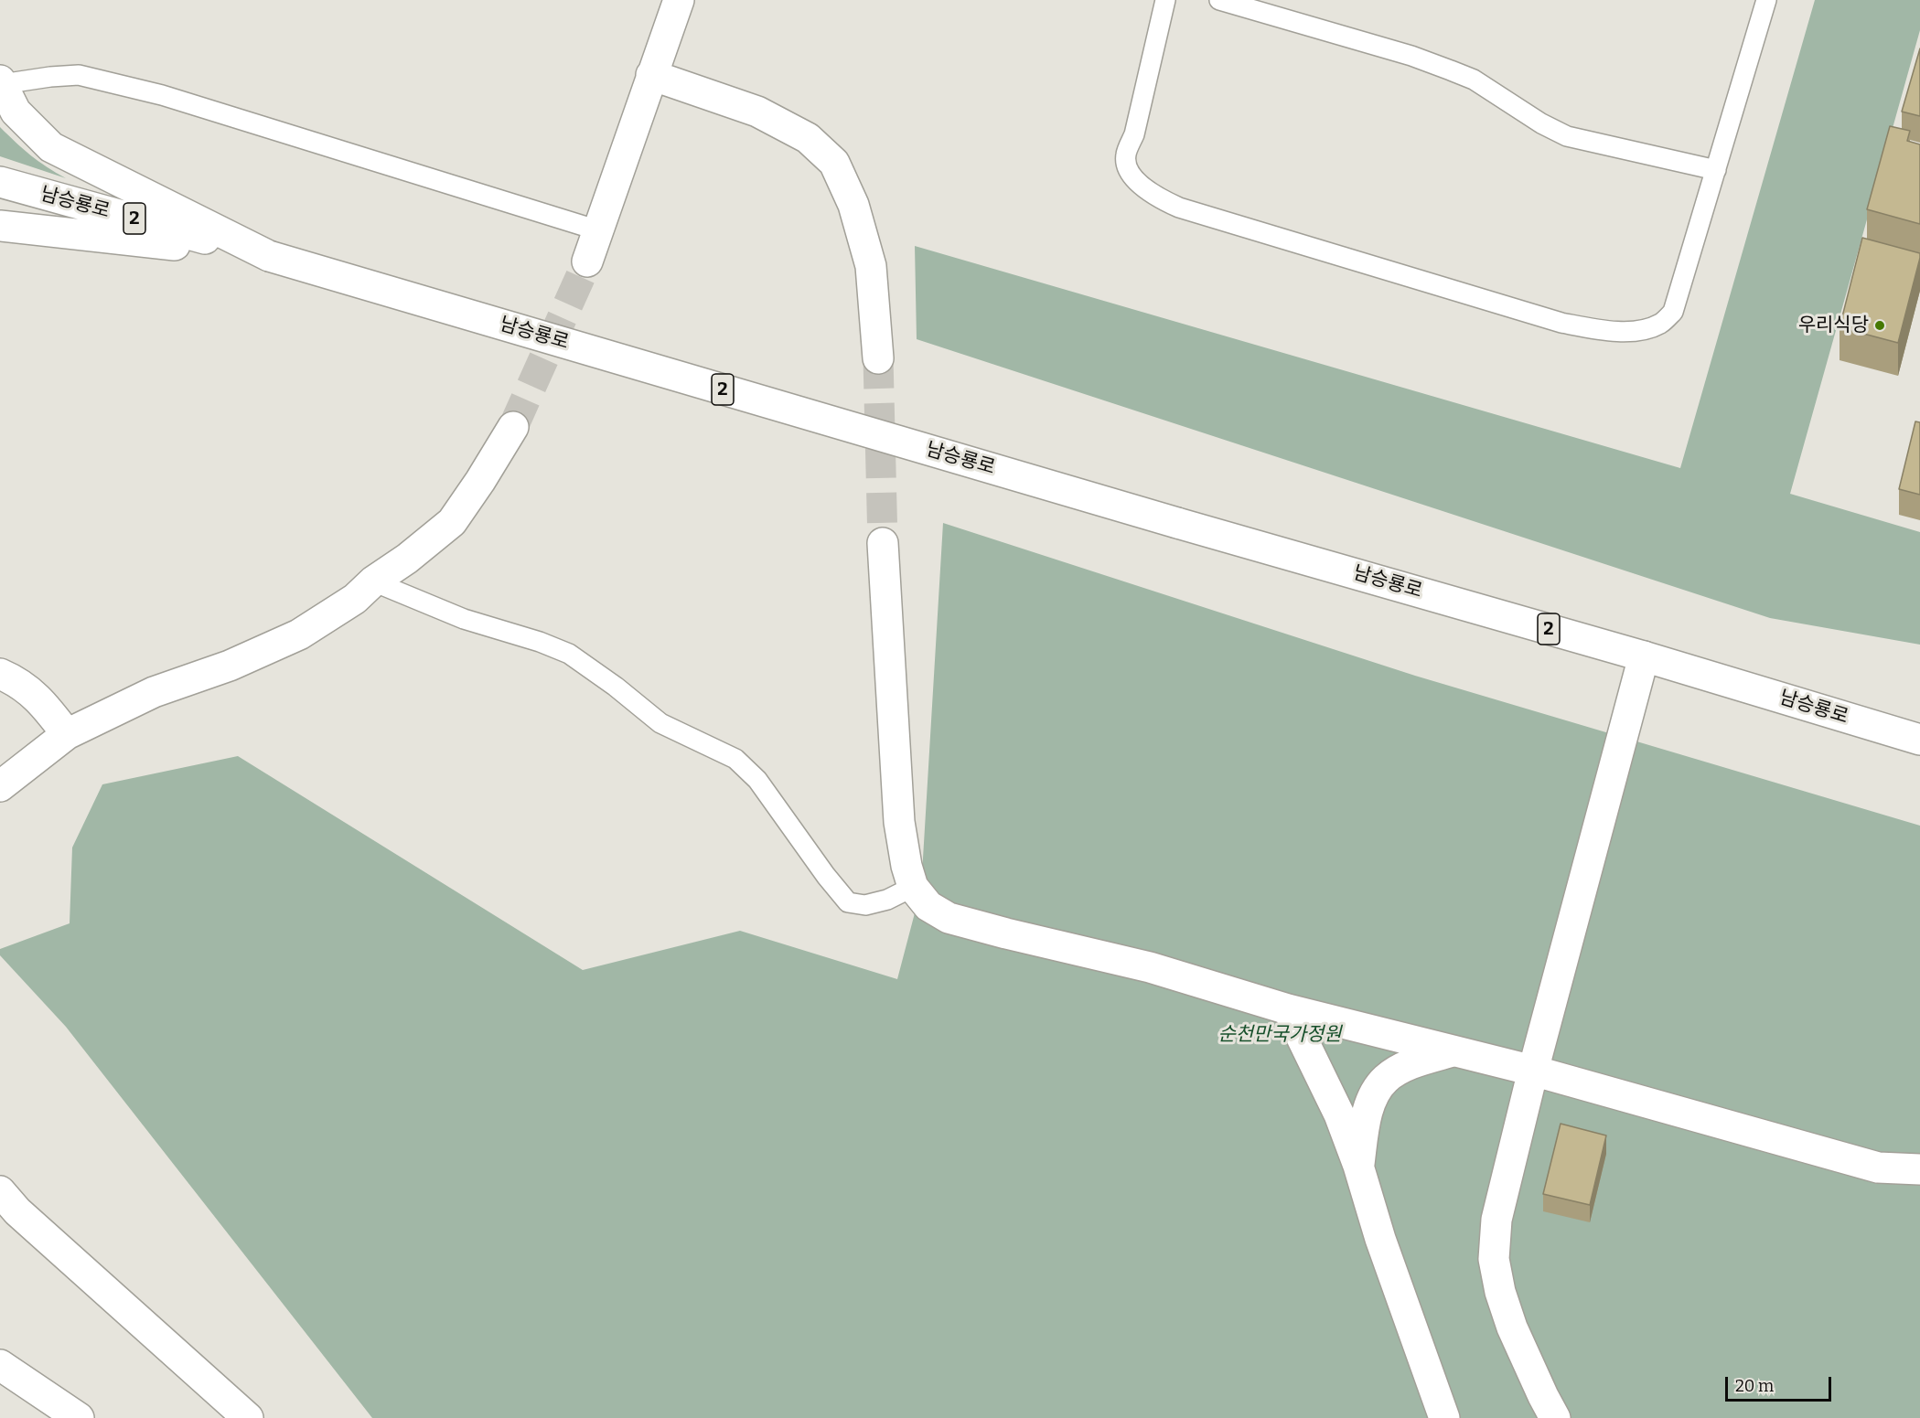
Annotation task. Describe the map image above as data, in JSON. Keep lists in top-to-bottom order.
{
  "streets": {
    "street": ["남승룡로", "2"]
  },
  "parks": ["순천만국가정원"],
  "places": ["우리식당"],
  "scale_bar": "20 m"
}
